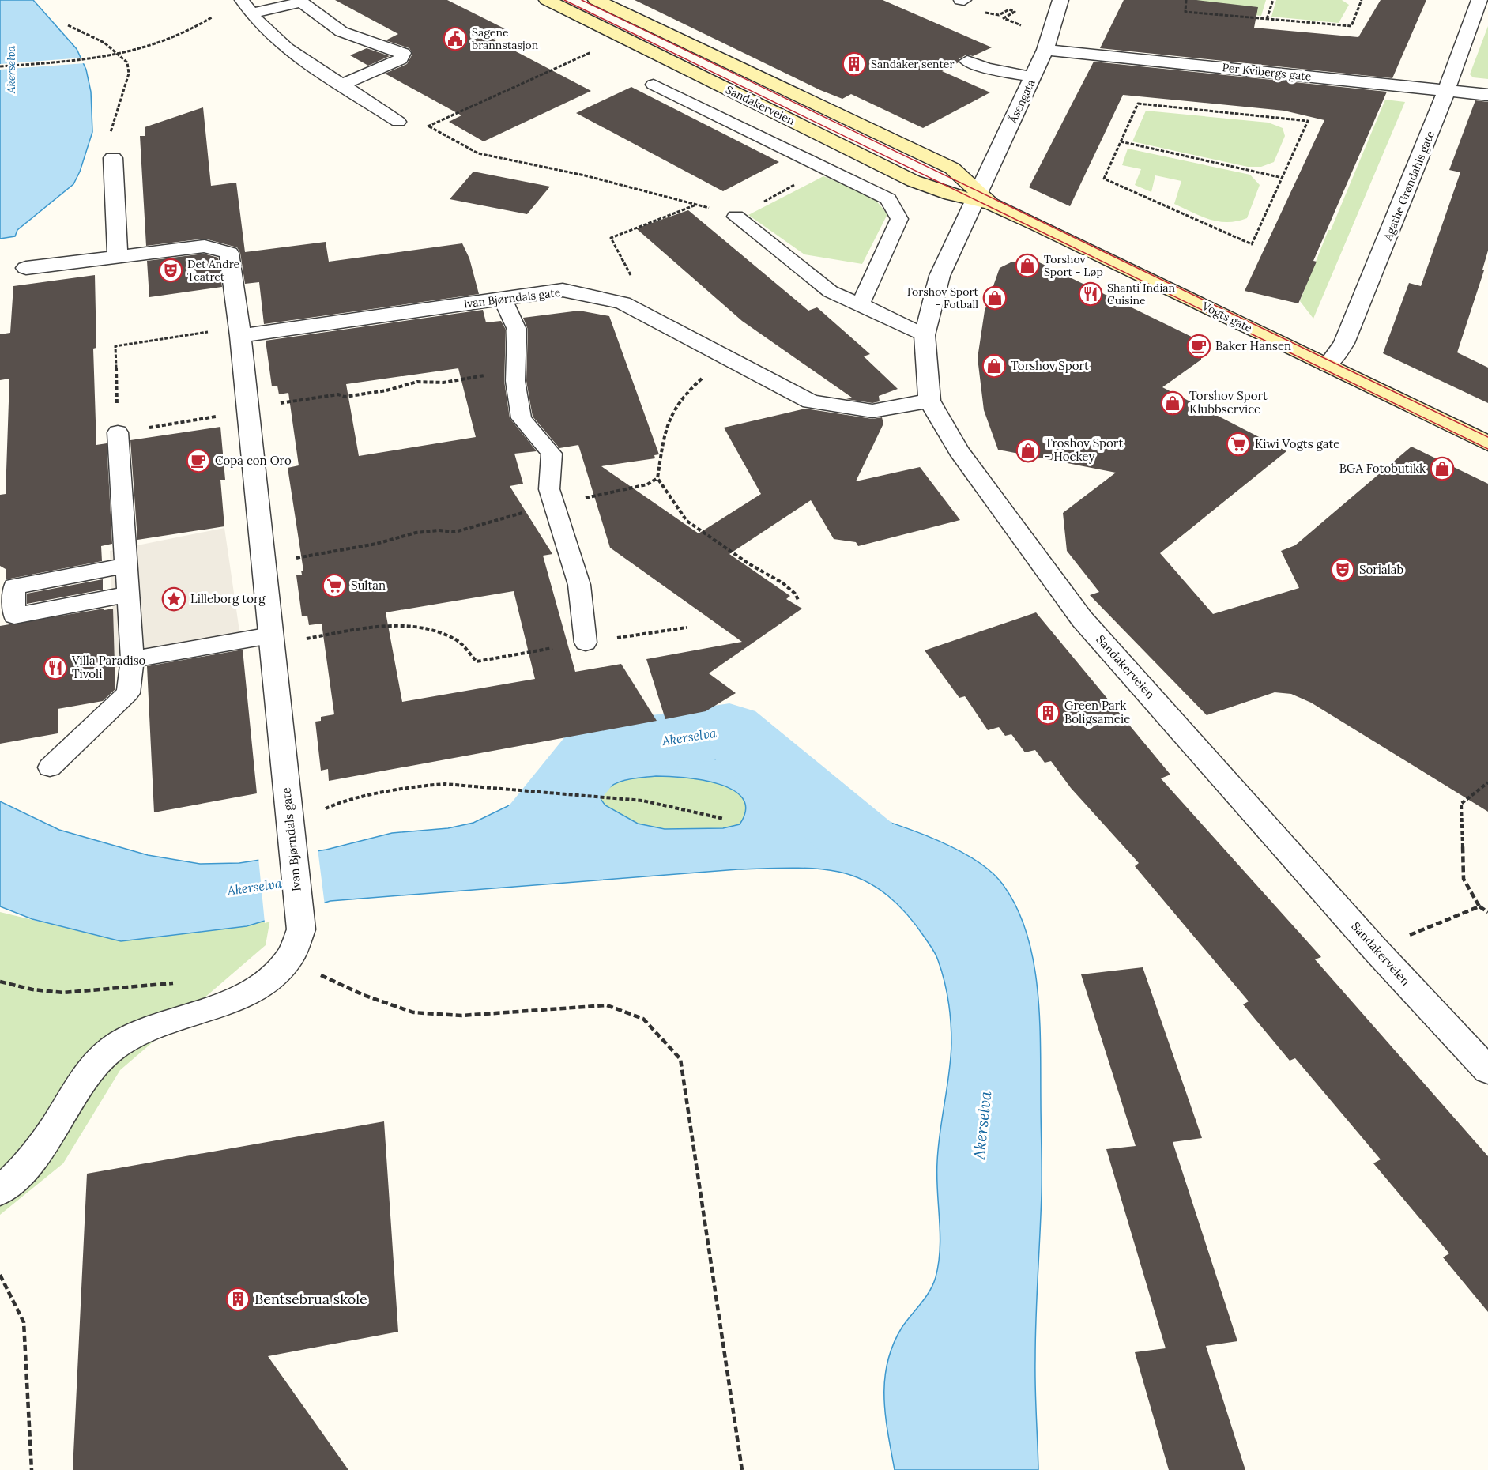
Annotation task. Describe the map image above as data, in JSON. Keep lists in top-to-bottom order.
{
  "streets": {
    "main road": ["Sandakerveien", "Vogts gate"],
    "street": [
      "Per Kvibergs gate",
      "Åsengata",
      "Agathe Grøndahls gate",
      "Ivan Bjørndals gate"
    ]
  },
  "crossings": [
    ["Per Kvibergs gate", "Åsengata"],
    ["Per Kvibergs gate", "Agathe Grøndahls gate"],
    ["Åsengata", "Sandakerveien"],
    ["Åsengata", "Vogts gate"],
    ["Sandakerveien", "Ivan Bjørndals gate"],
    ["Sandakerveien", "Vogts gate"],
    ["Agathe Grøndahls gate", "Vogts gate"]
  ],
  "water": ["Akerselva"],
  "places": {
    "public building": ["Sagene brannstasjon"],
    "building": ["Sandaker senter", "Green Park Boligsameie", "Bentsebrua skole"],
    "shop": [
      "Torshov Sport - Løp",
      "Torshov Sport - Fotball",
      "Torshov Sport",
      "Torshov Sport Klubbservice",
      "Troshov Sport - Hockey",
      "BGA Fotobutikk"
    ],
    "theatre": ["Det Andre Teatret", "Sorialab"],
    "restaurant": ["Shanti Indian Cuisine", "Villa Paradiso Tivoli"],
    "cafe": ["Baker Hansen", "Copa con Oro"],
    "supermarket": ["Kiwi Vogts gate", "Sultan"],
    "place": ["Lilleborg torg"]
  }
}
